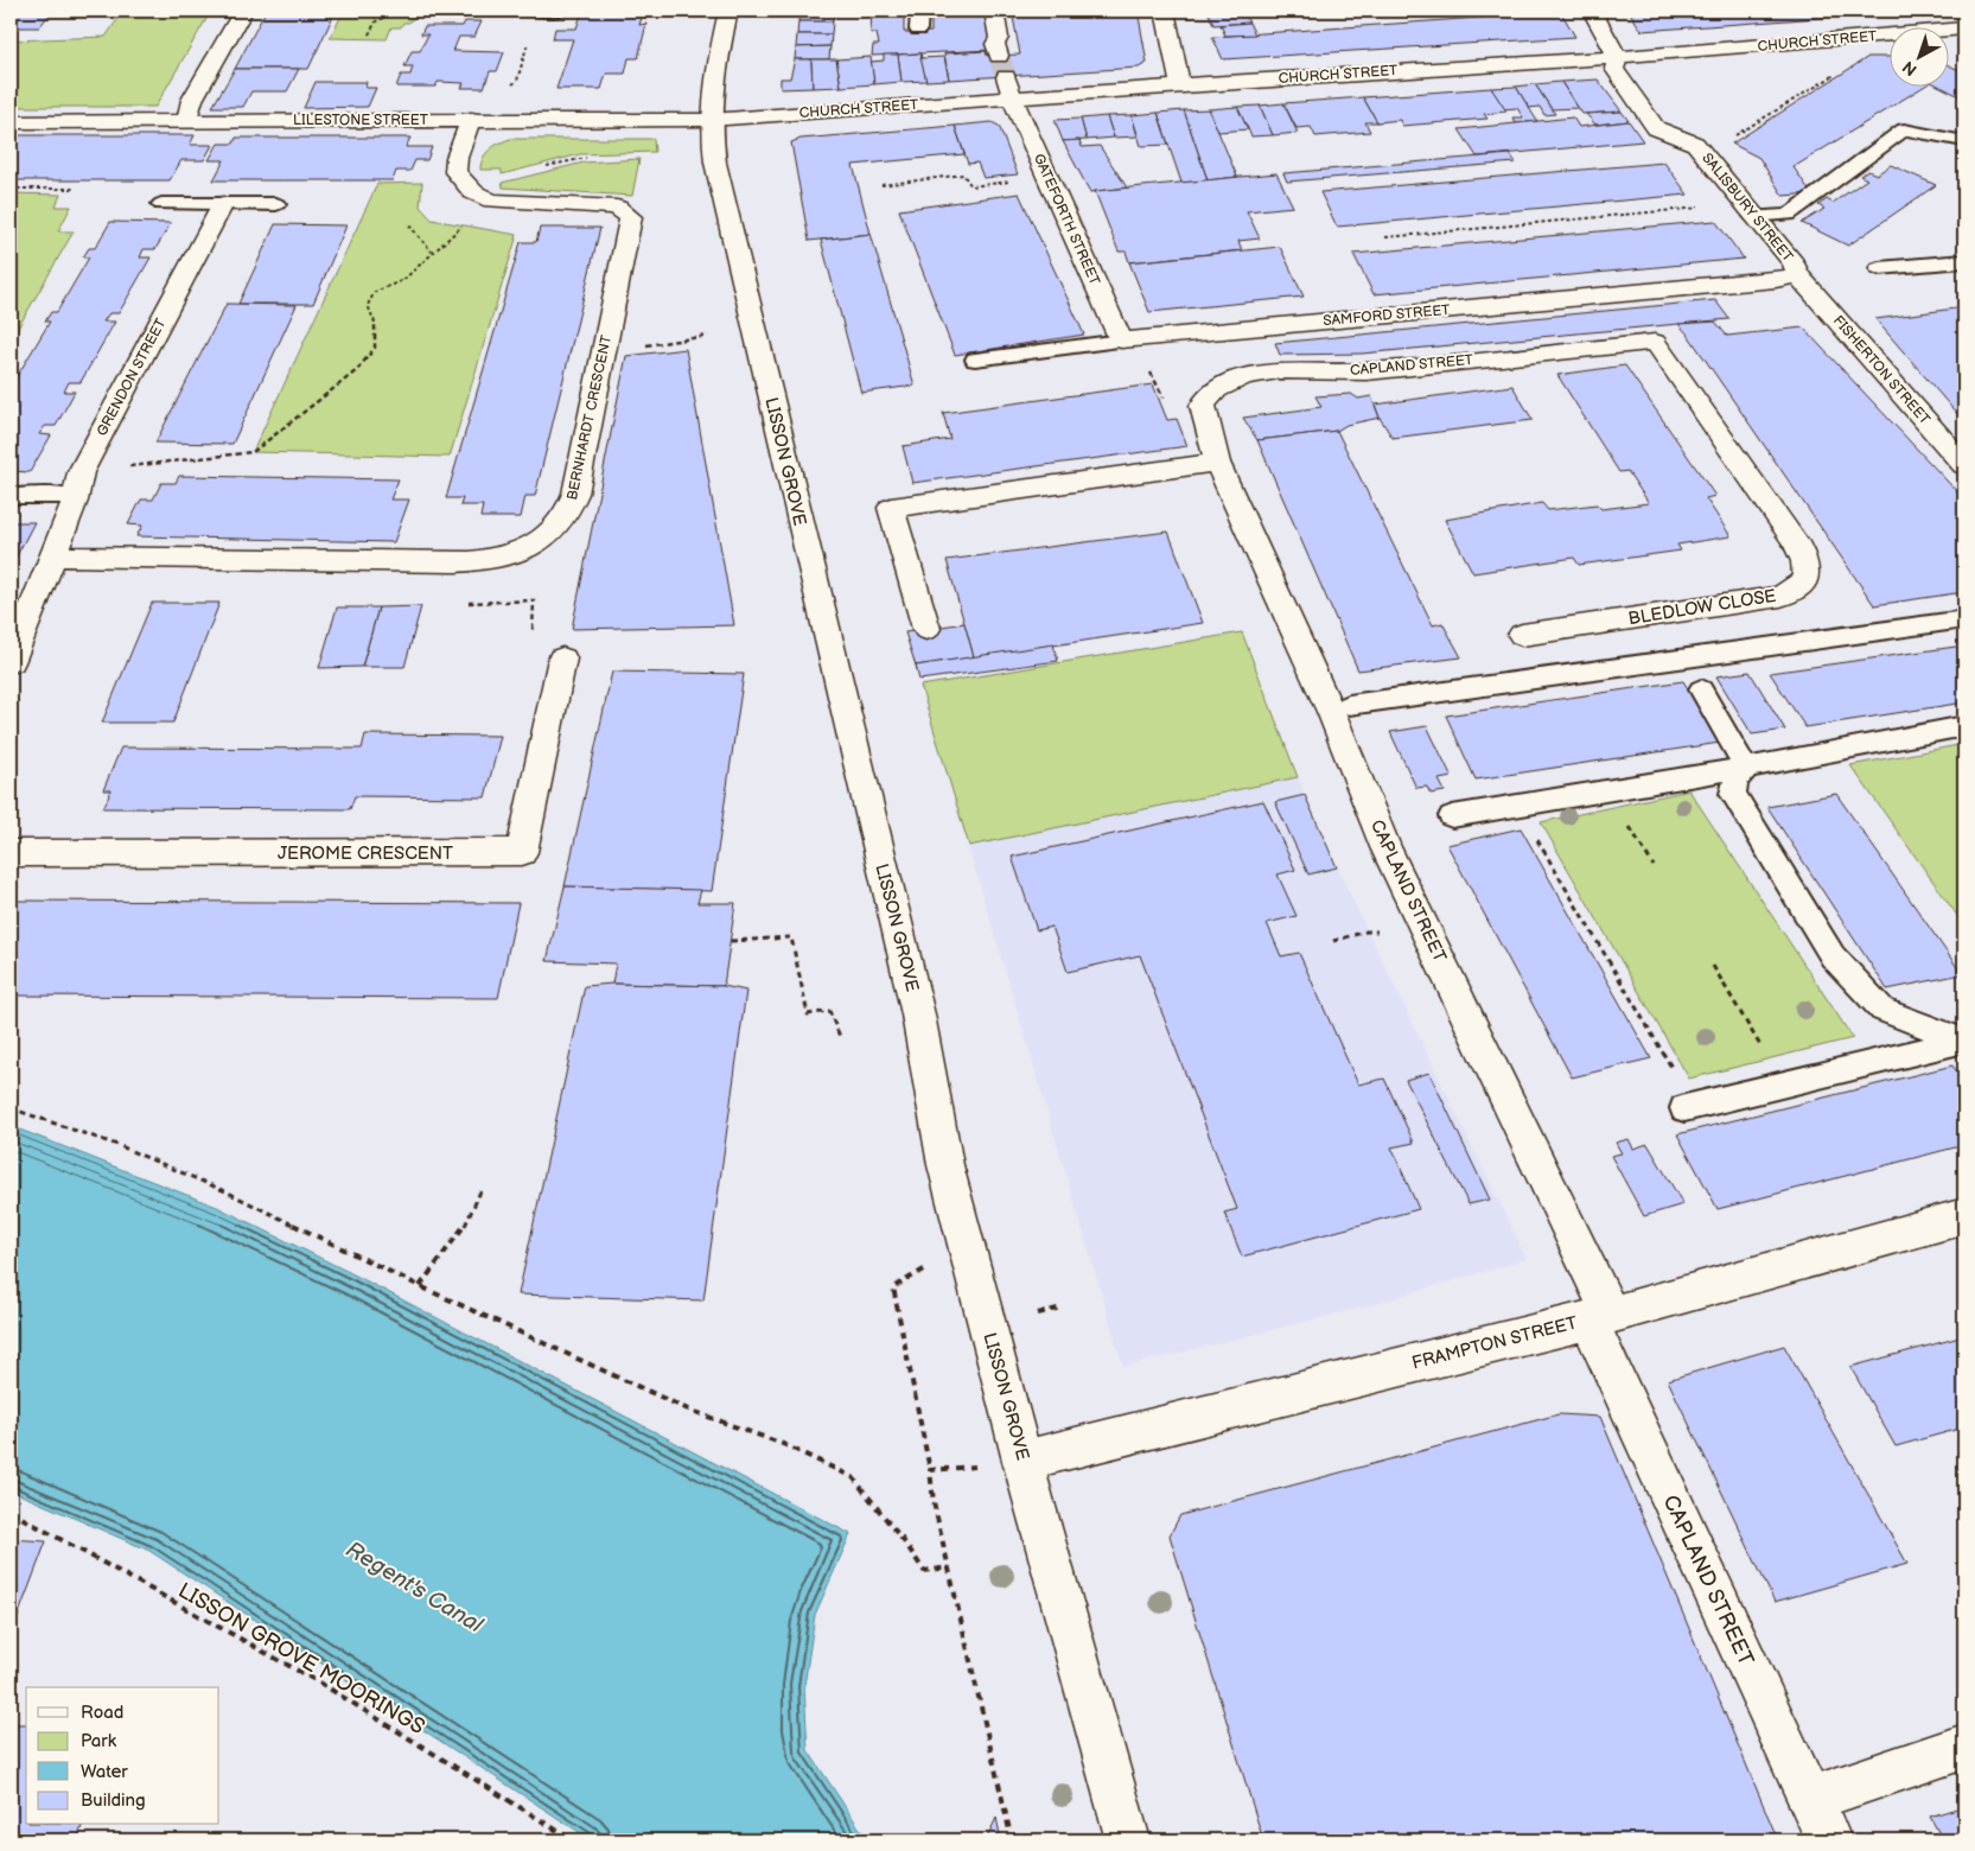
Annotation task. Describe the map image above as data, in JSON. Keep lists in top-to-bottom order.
{
  "streets": {
    "street": [
      "CHURCH STREET",
      "LILESTONE STREET",
      "SALISBURY STREET",
      "GATEFORTH STREET",
      "SAMFORD STREET",
      "CAPLAND STREET",
      "FISHERTON STREET",
      "GRENDON STREET",
      "BERNHARDT CRESCENT",
      "LISSON GROVE",
      "BLEDLOW CLOSE",
      "JEROME CRESCENT",
      "FRAMPTON STREET"
    ],
    "path": ["LISSON GROVE MOORINGS"]
  },
  "crossings": [
    ["CHURCH STREET", "LILESTONE STREET"],
    ["CHURCH STREET", "SALISBURY STREET"],
    ["CHURCH STREET", "GATEFORTH STREET"],
    ["CHURCH STREET", "LISSON GROVE"],
    ["LILESTONE STREET", "BERNHARDT CRESCENT"],
    ["LILESTONE STREET", "LISSON GROVE"],
    ["SALISBURY STREET", "SAMFORD STREET"],
    ["SALISBURY STREET", "FISHERTON STREET"],
    ["GATEFORTH STREET", "SAMFORD STREET"],
    ["SAMFORD STREET", "FISHERTON STREET"],
    ["CAPLAND STREET", "BLEDLOW CLOSE"],
    ["CAPLAND STREET", "FRAMPTON STREET"],
    ["GRENDON STREET", "BERNHARDT CRESCENT"],
    ["LISSON GROVE", "FRAMPTON STREET"]
  ],
  "water": ["Regent's Canal"],
  "legend": [
    "Road",
    "Park",
    "Water",
    "Building"
  ],
  "north": "bottom left"
}
